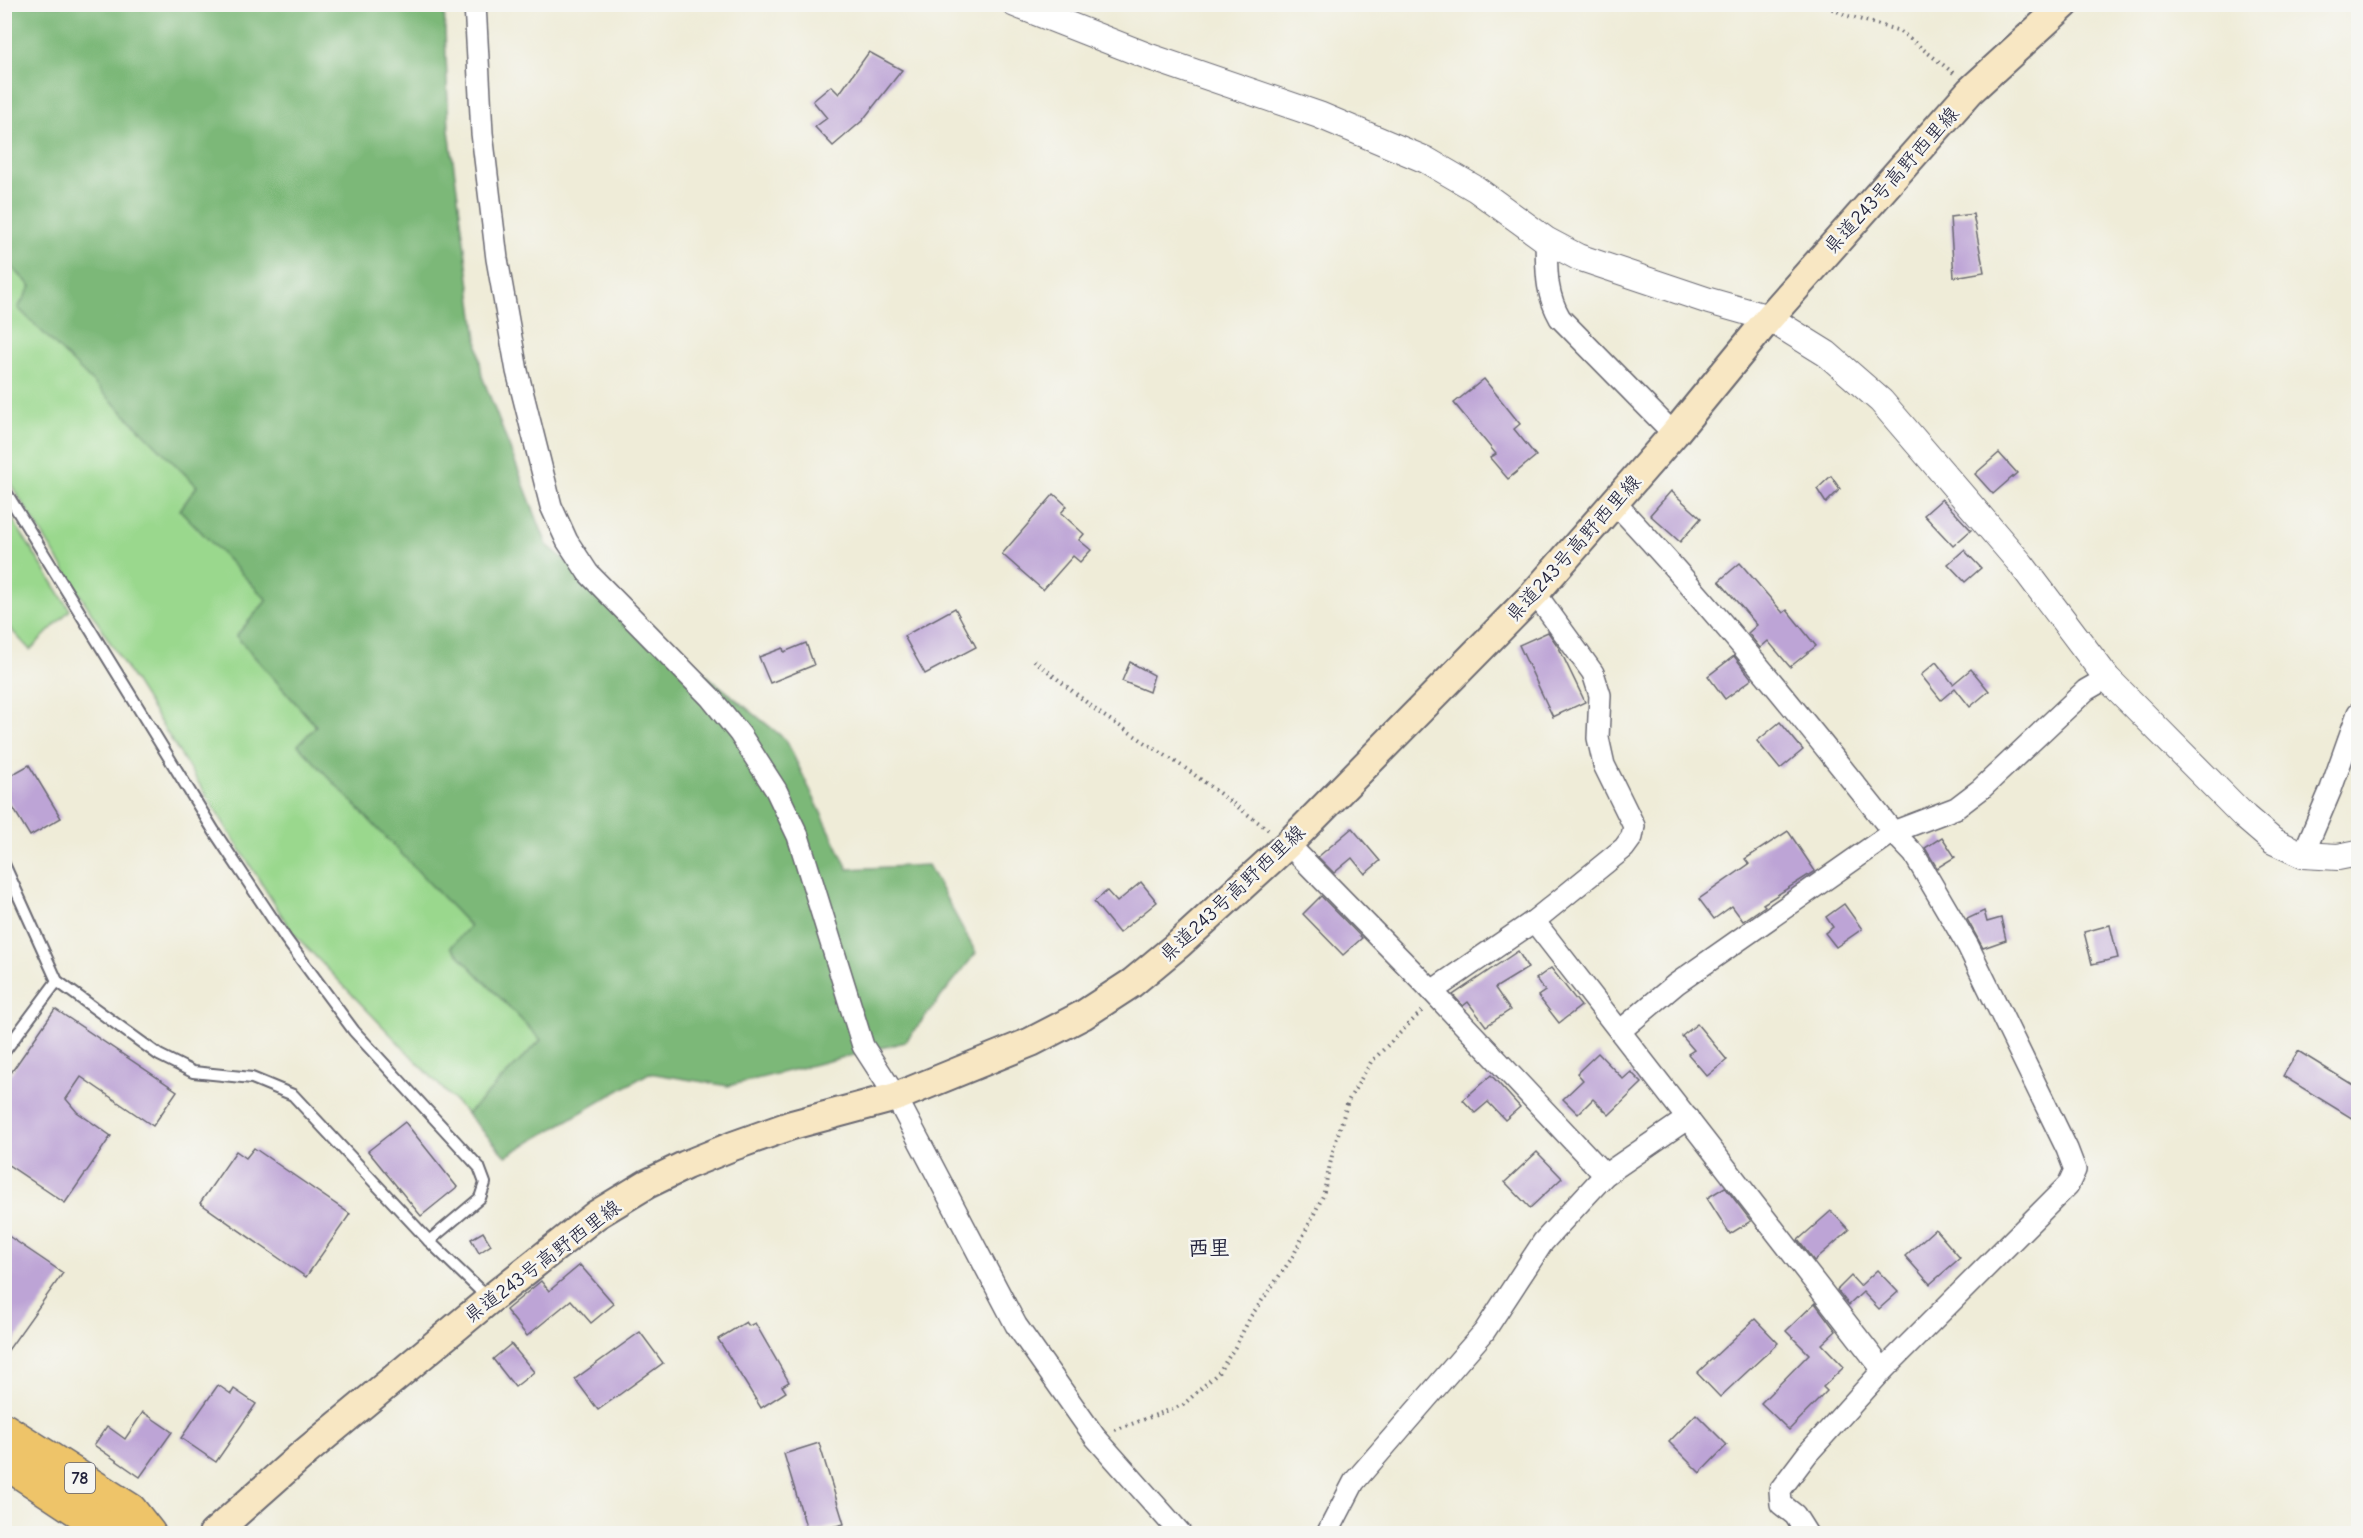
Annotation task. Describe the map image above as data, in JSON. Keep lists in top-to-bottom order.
{
  "streets": {
    "main road": ["県道243号高野西里線", "78"]
  },
  "districts": ["西里"]
}
